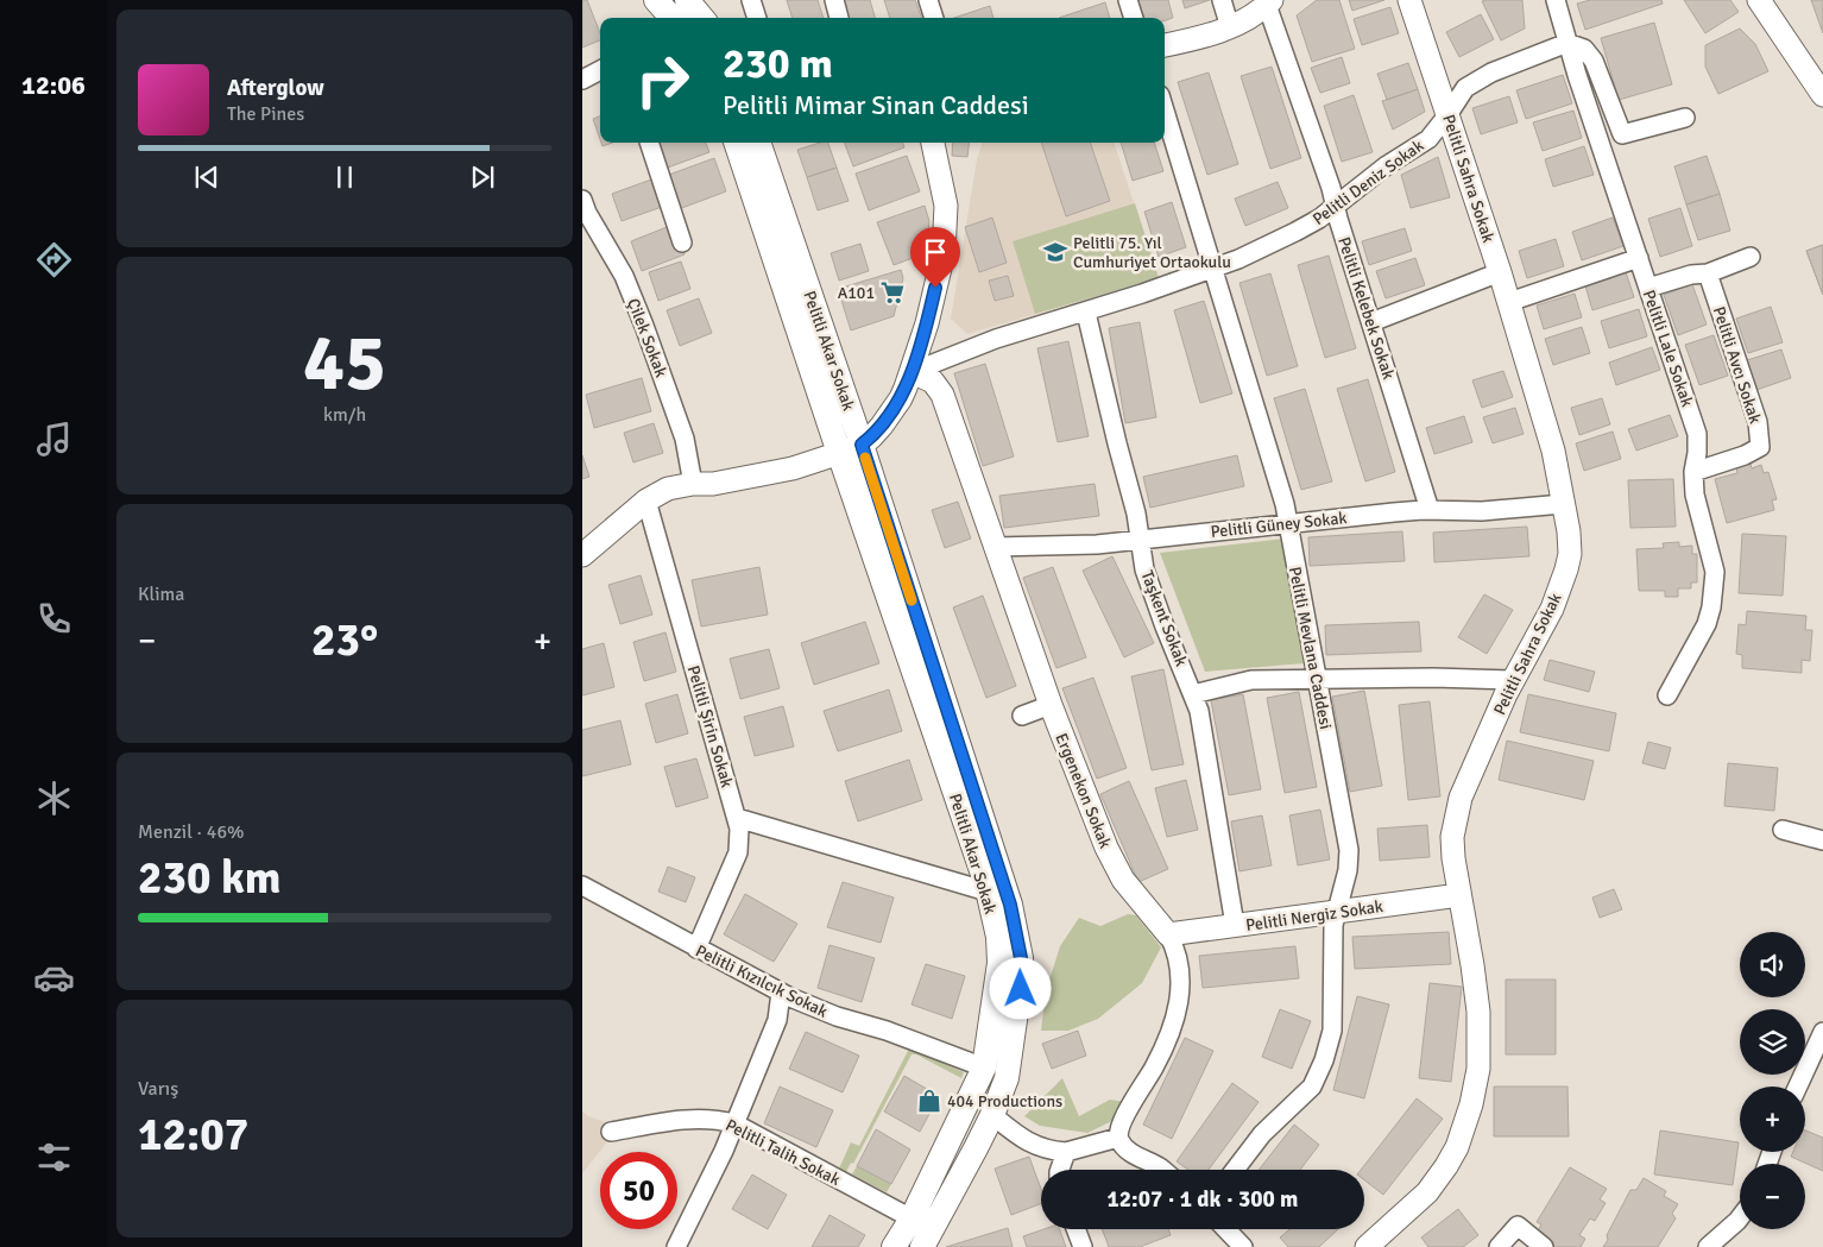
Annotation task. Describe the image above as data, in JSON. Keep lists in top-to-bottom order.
{
  "streets": {
    "main road": ["Pelitli Akar Sokak"],
    "street": [
      "Pelitli Sahra Sokak",
      "Pelitli Deniz Sokak",
      "Pelitli Kelebek Sokak",
      "Çilek Sokak",
      "Pelitli Lale Sokak",
      "Pelitli Avcı Sokak",
      "Pelitli Güney Sokak",
      "Taşkent Sokak",
      "Pelitli Mevlana Caddesi",
      "Pelitli Şirin Sokak",
      "Ergenekon Sokak",
      "Pelitli Nergiz Sokak",
      "Pelitli Kızılcık Sokak",
      "Pelitli Talih Sokak"
    ]
  },
  "crossings": [
    ["Pelitli Sahra Sokak", "Pelitli Deniz Sokak"],
    ["Pelitli Sahra Sokak", "Pelitli Güney Sokak"],
    ["Pelitli Sahra Sokak", "Pelitli Nergiz Sokak"],
    ["Pelitli Deniz Sokak", "Pelitli Kelebek Sokak"],
    ["Pelitli Deniz Sokak", "Pelitli Lale Sokak"],
    ["Pelitli Deniz Sokak", "Taşkent Sokak"],
    ["Pelitli Deniz Sokak", "Pelitli Mevlana Caddesi"],
    ["Pelitli Deniz Sokak", "Ergenekon Sokak"],
    ["Pelitli Kelebek Sokak", "Pelitli Güney Sokak"],
    ["Pelitli Lale Sokak", "Pelitli Avcı Sokak"],
    ["Pelitli Akar Sokak", "Pelitli Kızılcık Sokak"],
    ["Pelitli Akar Sokak", "Pelitli Talih Sokak"],
    ["Pelitli Güney Sokak", "Taşkent Sokak"],
    ["Pelitli Güney Sokak", "Pelitli Mevlana Caddesi"],
    ["Pelitli Güney Sokak", "Ergenekon Sokak"],
    ["Taşkent Sokak", "Pelitli Nergiz Sokak"],
    ["Pelitli Mevlana Caddesi", "Pelitli Nergiz Sokak"],
    ["Pelitli Şirin Sokak", "Pelitli Kızılcık Sokak"],
    ["Ergenekon Sokak", "Pelitli Nergiz Sokak"]
  ],
  "places": {
    "school or university": ["Pelitli 75. Yıl Cumhuriyet Ortaokulu"],
    "supermarket": ["A101"],
    "shop": ["404 Productions"]
  },
  "page": {
    "tabs": "12:06",
    "turn": ["230 m", "Pelitli Mimar Sinan Caddesi"],
    "song": ["Afterglow", "The Pines"],
    "tile": [
      ["45", "km/h"],
      "Klima",
      ["Menzil · 46%", "230 km"],
      ["Varış", "12:07"]
    ],
    "heat": ["−", "23°", "+"],
    "map_buttons": ["+", "−"],
    "limit": "50",
    "trip": "12:07 · 1 dk · 300 m"
  }
}
